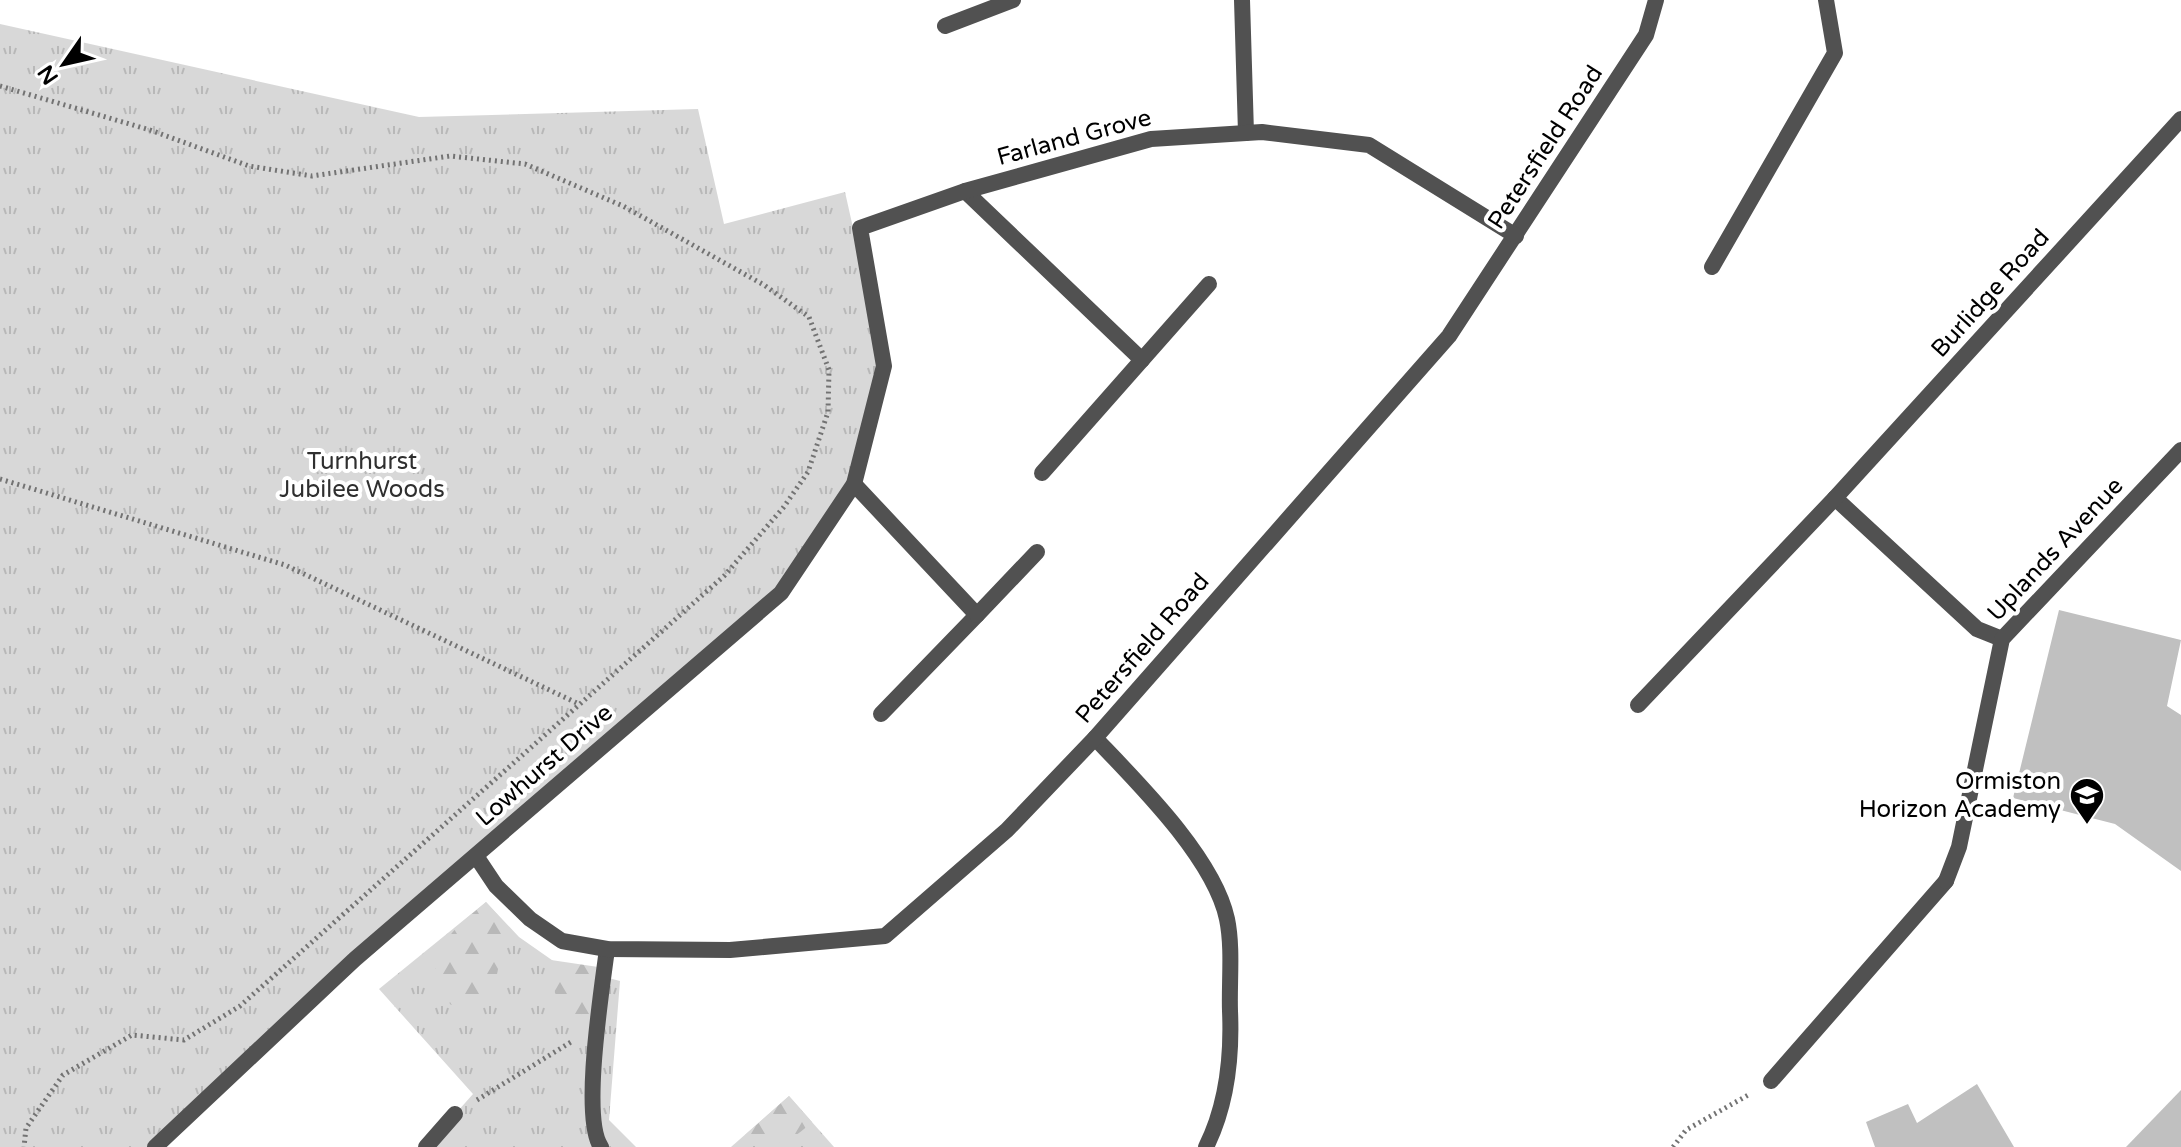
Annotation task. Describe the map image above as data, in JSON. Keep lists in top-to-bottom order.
{
  "streets": {
    "street": [
      "Farland Grove",
      "Petersfield Road",
      "Burlidge Road",
      "Uplands Avenue",
      "Lowhurst Drive"
    ]
  },
  "crossings": [
    ["Farland Grove", "Petersfield Road"],
    ["Farland Grove", "Lowhurst Drive"],
    ["Petersfield Road", "Lowhurst Drive"]
  ],
  "parks": ["Turnhurst Jubilee Woods"],
  "places": {
    "school or university": ["Ormiston Horizon Academy"]
  },
  "north": "bottom left"
}
